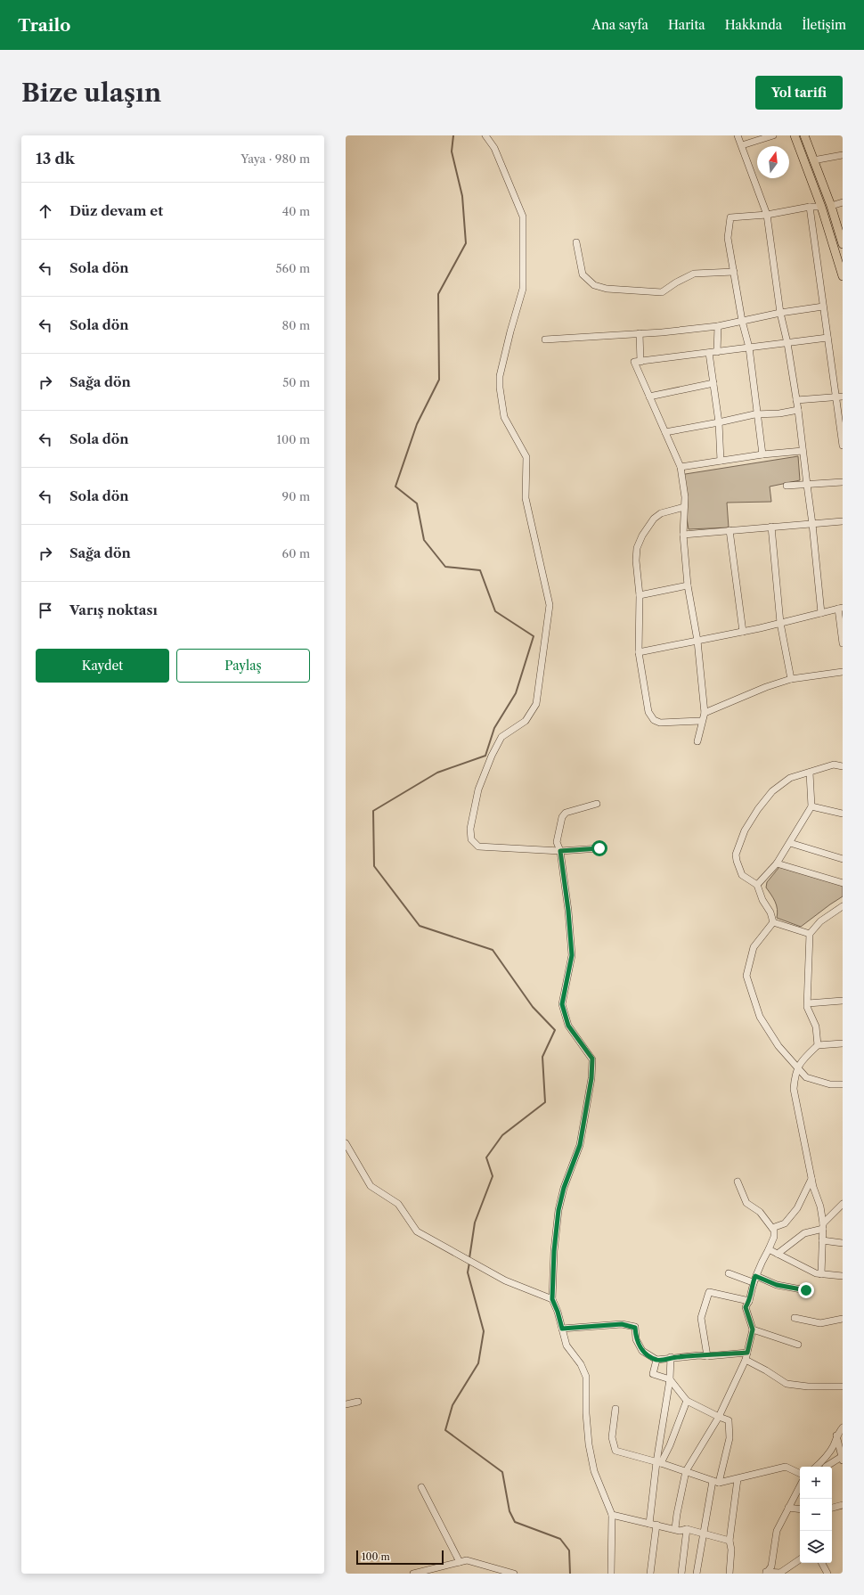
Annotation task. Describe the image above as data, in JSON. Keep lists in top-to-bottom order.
{
  "scale_bar": "100 m",
  "north": "top",
  "page": {
    "header": "Trailo",
    "nav": [
      "Ana sayfa",
      "Harita",
      "Hakkında",
      "İletişim"
    ],
    "buttons": [
      "Yol tarifi",
      ["Kaydet", "Paylaş"]
    ],
    "title": "Bize ulaşın",
    "heading": ["13 dk", "Yaya · 980 m"],
    "list": [
      ["Düz devam et", "40 m"],
      ["Sola dön", "560 m"],
      ["Sola dön", "80 m"],
      ["Sağa dön", "50 m"],
      ["Sola dön", "100 m"],
      ["Sola dön", "90 m"],
      ["Sağa dön", "60 m"],
      "Varış noktası"
    ],
    "map_buttons": ["+", "−"],
    "scale": "100 m"
  }
}
